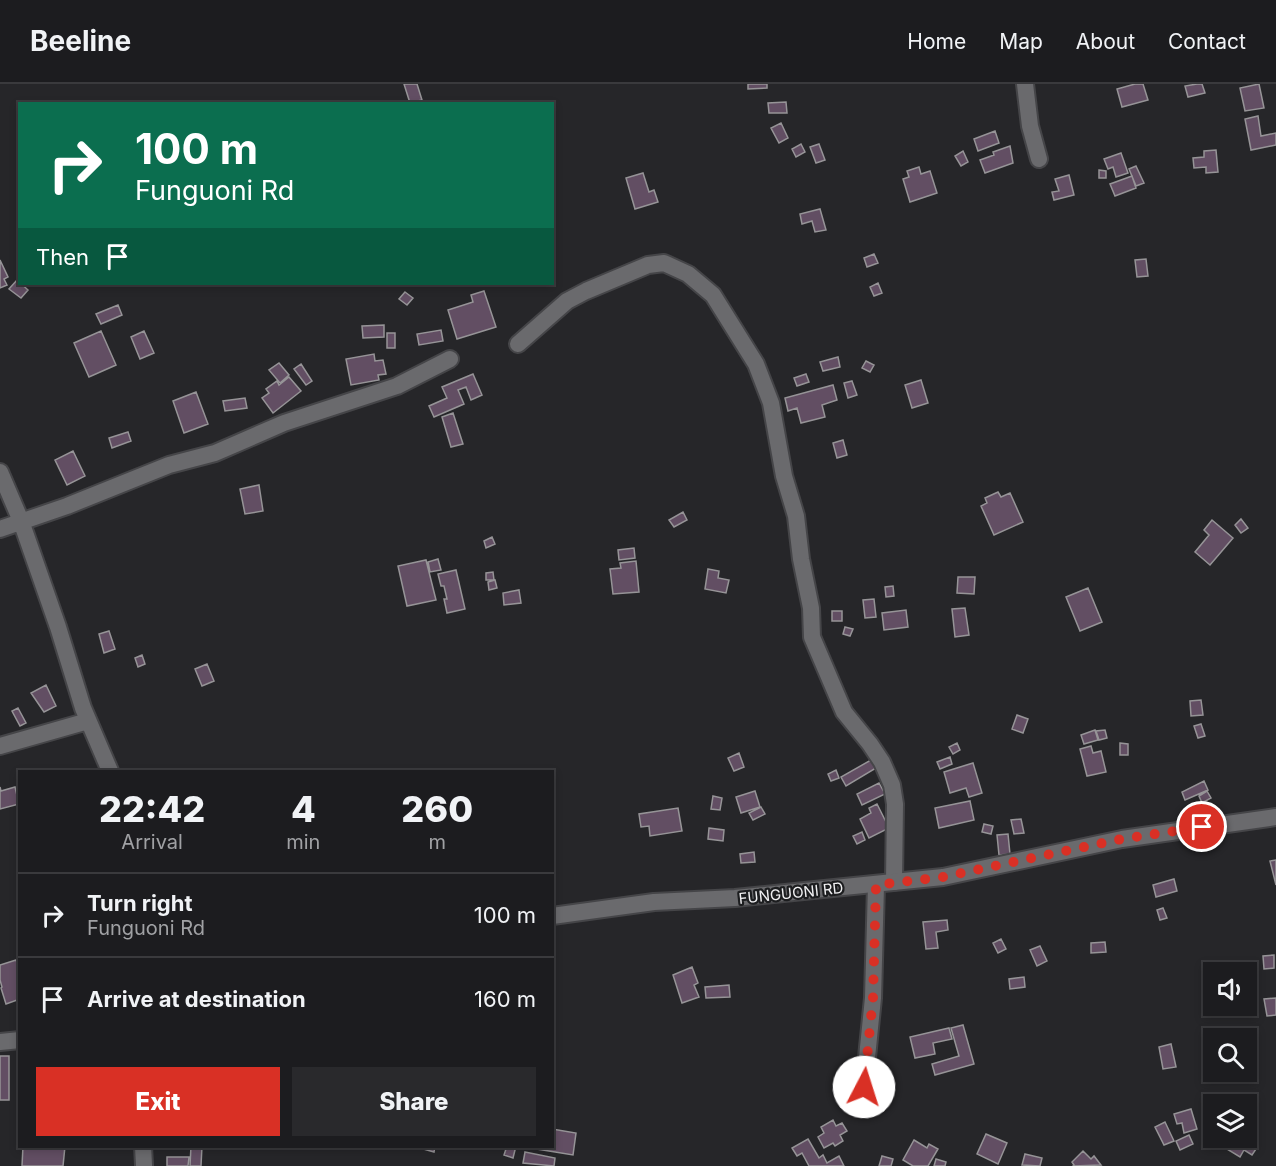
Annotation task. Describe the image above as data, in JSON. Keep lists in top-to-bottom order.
{
  "streets": {
    "street": ["FUNGUONI RD"]
  },
  "page": {
    "header": "Beeline",
    "nav": [
      "Home",
      "Map",
      "About",
      "Contact"
    ],
    "turn": ["100 m", "Funguoni Rd"],
    "then": "Then",
    "eta": [
      "22:42",
      "Arrival",
      "4",
      "min",
      "260",
      "m"
    ],
    "list": [
      {
        "name": "Turn right",
        "note": "Funguoni Rd",
        "value": "100 m"
      },
      {
        "name": "Arrive at destination",
        "value": "160 m"
      }
    ],
    "buttons": ["Exit", "Share"]
  }
}
